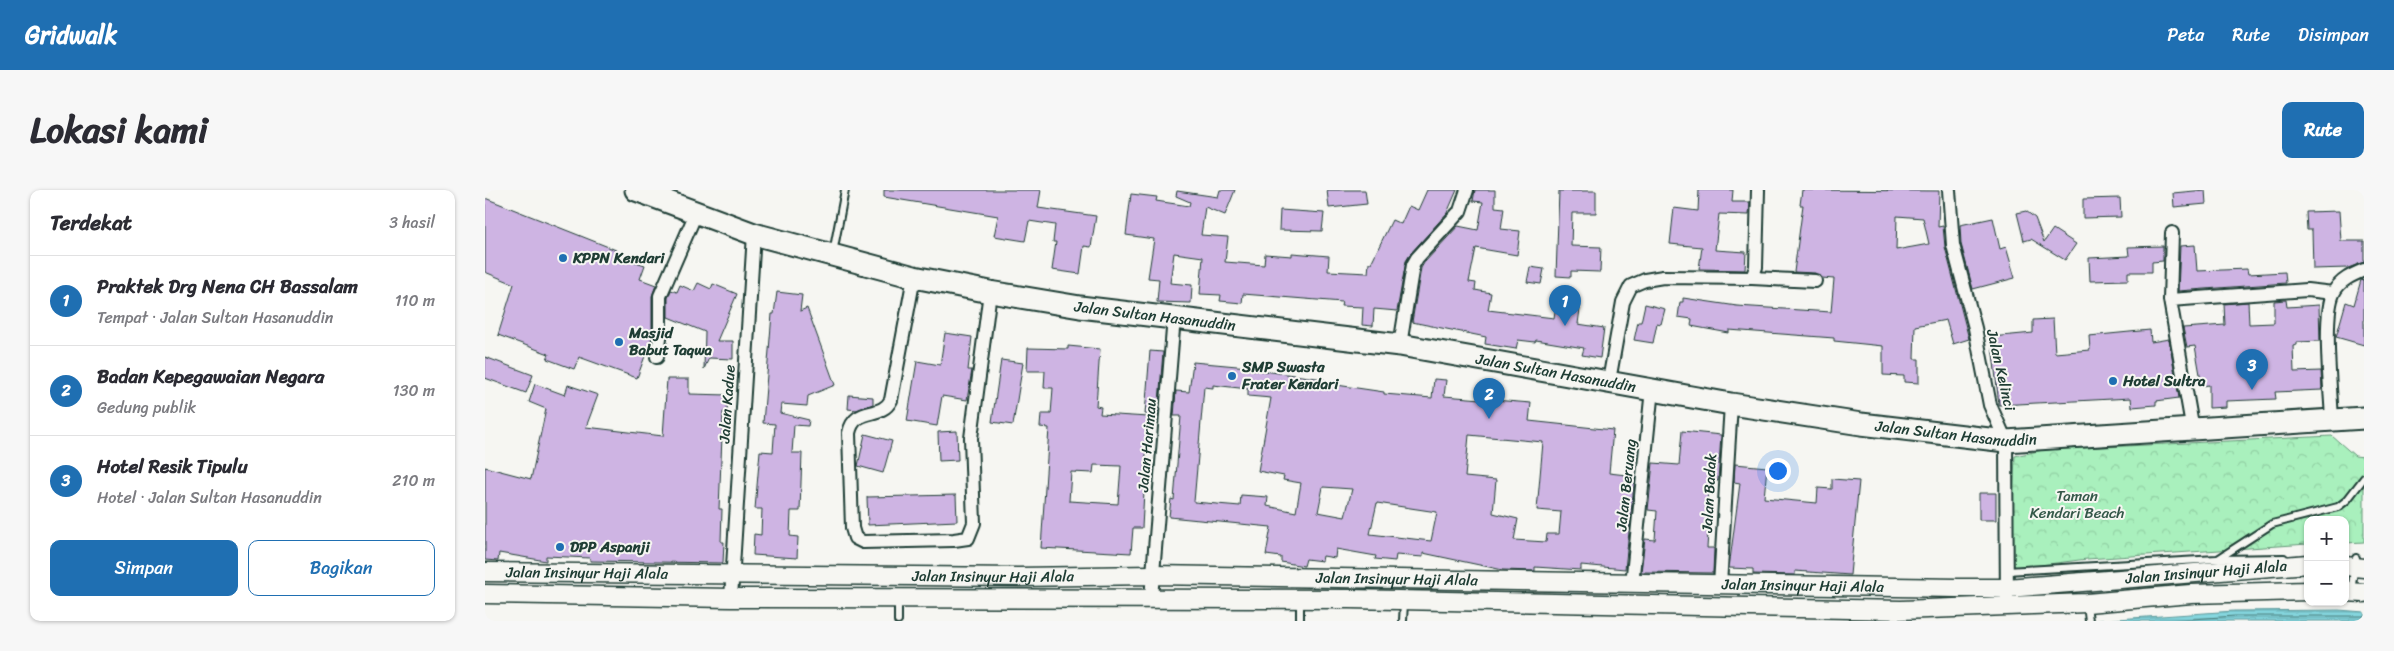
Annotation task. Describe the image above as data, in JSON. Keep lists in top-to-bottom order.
{
  "streets": {
    "highway": ["Jalan Sultan Hasanuddin"],
    "main road": ["Jalan Insinyur Haji Alala"],
    "street": [
      "Jalan Kelinci",
      "Jalan Kadue",
      "Jalan Harimau",
      "Jalan Beruang",
      "Jalan Badak"
    ]
  },
  "crossings": [
    ["Jalan Sultan Hasanuddin", "Jalan Kelinci"],
    ["Jalan Sultan Hasanuddin", "Jalan Kadue"],
    ["Jalan Sultan Hasanuddin", "Jalan Harimau"],
    ["Jalan Sultan Hasanuddin", "Jalan Beruang"],
    ["Jalan Sultan Hasanuddin", "Jalan Badak"],
    ["Jalan Kelinci", "Jalan Insinyur Haji Alala"],
    ["Jalan Kadue", "Jalan Insinyur Haji Alala"],
    ["Jalan Harimau", "Jalan Insinyur Haji Alala"],
    ["Jalan Beruang", "Jalan Insinyur Haji Alala"],
    ["Jalan Badak", "Jalan Insinyur Haji Alala"]
  ],
  "parks": ["Taman Kendari Beach"],
  "places": [
    "KPPN Kendari",
    "Masjid Babut Taqwa",
    "SMP Swasta Frater Kendari",
    "Hotel Sultra",
    "DPP Aspanji"
  ],
  "page": {
    "header": "Gridwalk",
    "nav": ["Peta", "Rute", "Disimpan"],
    "title": "Lokasi kami",
    "buttons": [
      "Rute",
      ["Simpan", "Bagikan"]
    ],
    "heading": ["Terdekat", "3 hasil"],
    "list": [
      {
        "mark": "1",
        "name": "Praktek Drg Nena CH Bassalam",
        "note": "Tempat · Jalan Sultan Hasanuddin",
        "value": "110 m"
      },
      {
        "mark": "2",
        "name": "Badan Kepegawaian Negara",
        "note": "Gedung publik",
        "value": "130 m"
      },
      {
        "mark": "3",
        "name": "Hotel Resik Tipulu",
        "note": "Hotel · Jalan Sultan Hasanuddin",
        "value": "210 m"
      }
    ],
    "pins": ["1", "3", "2"],
    "map_buttons": ["+", "−"]
  }
}
